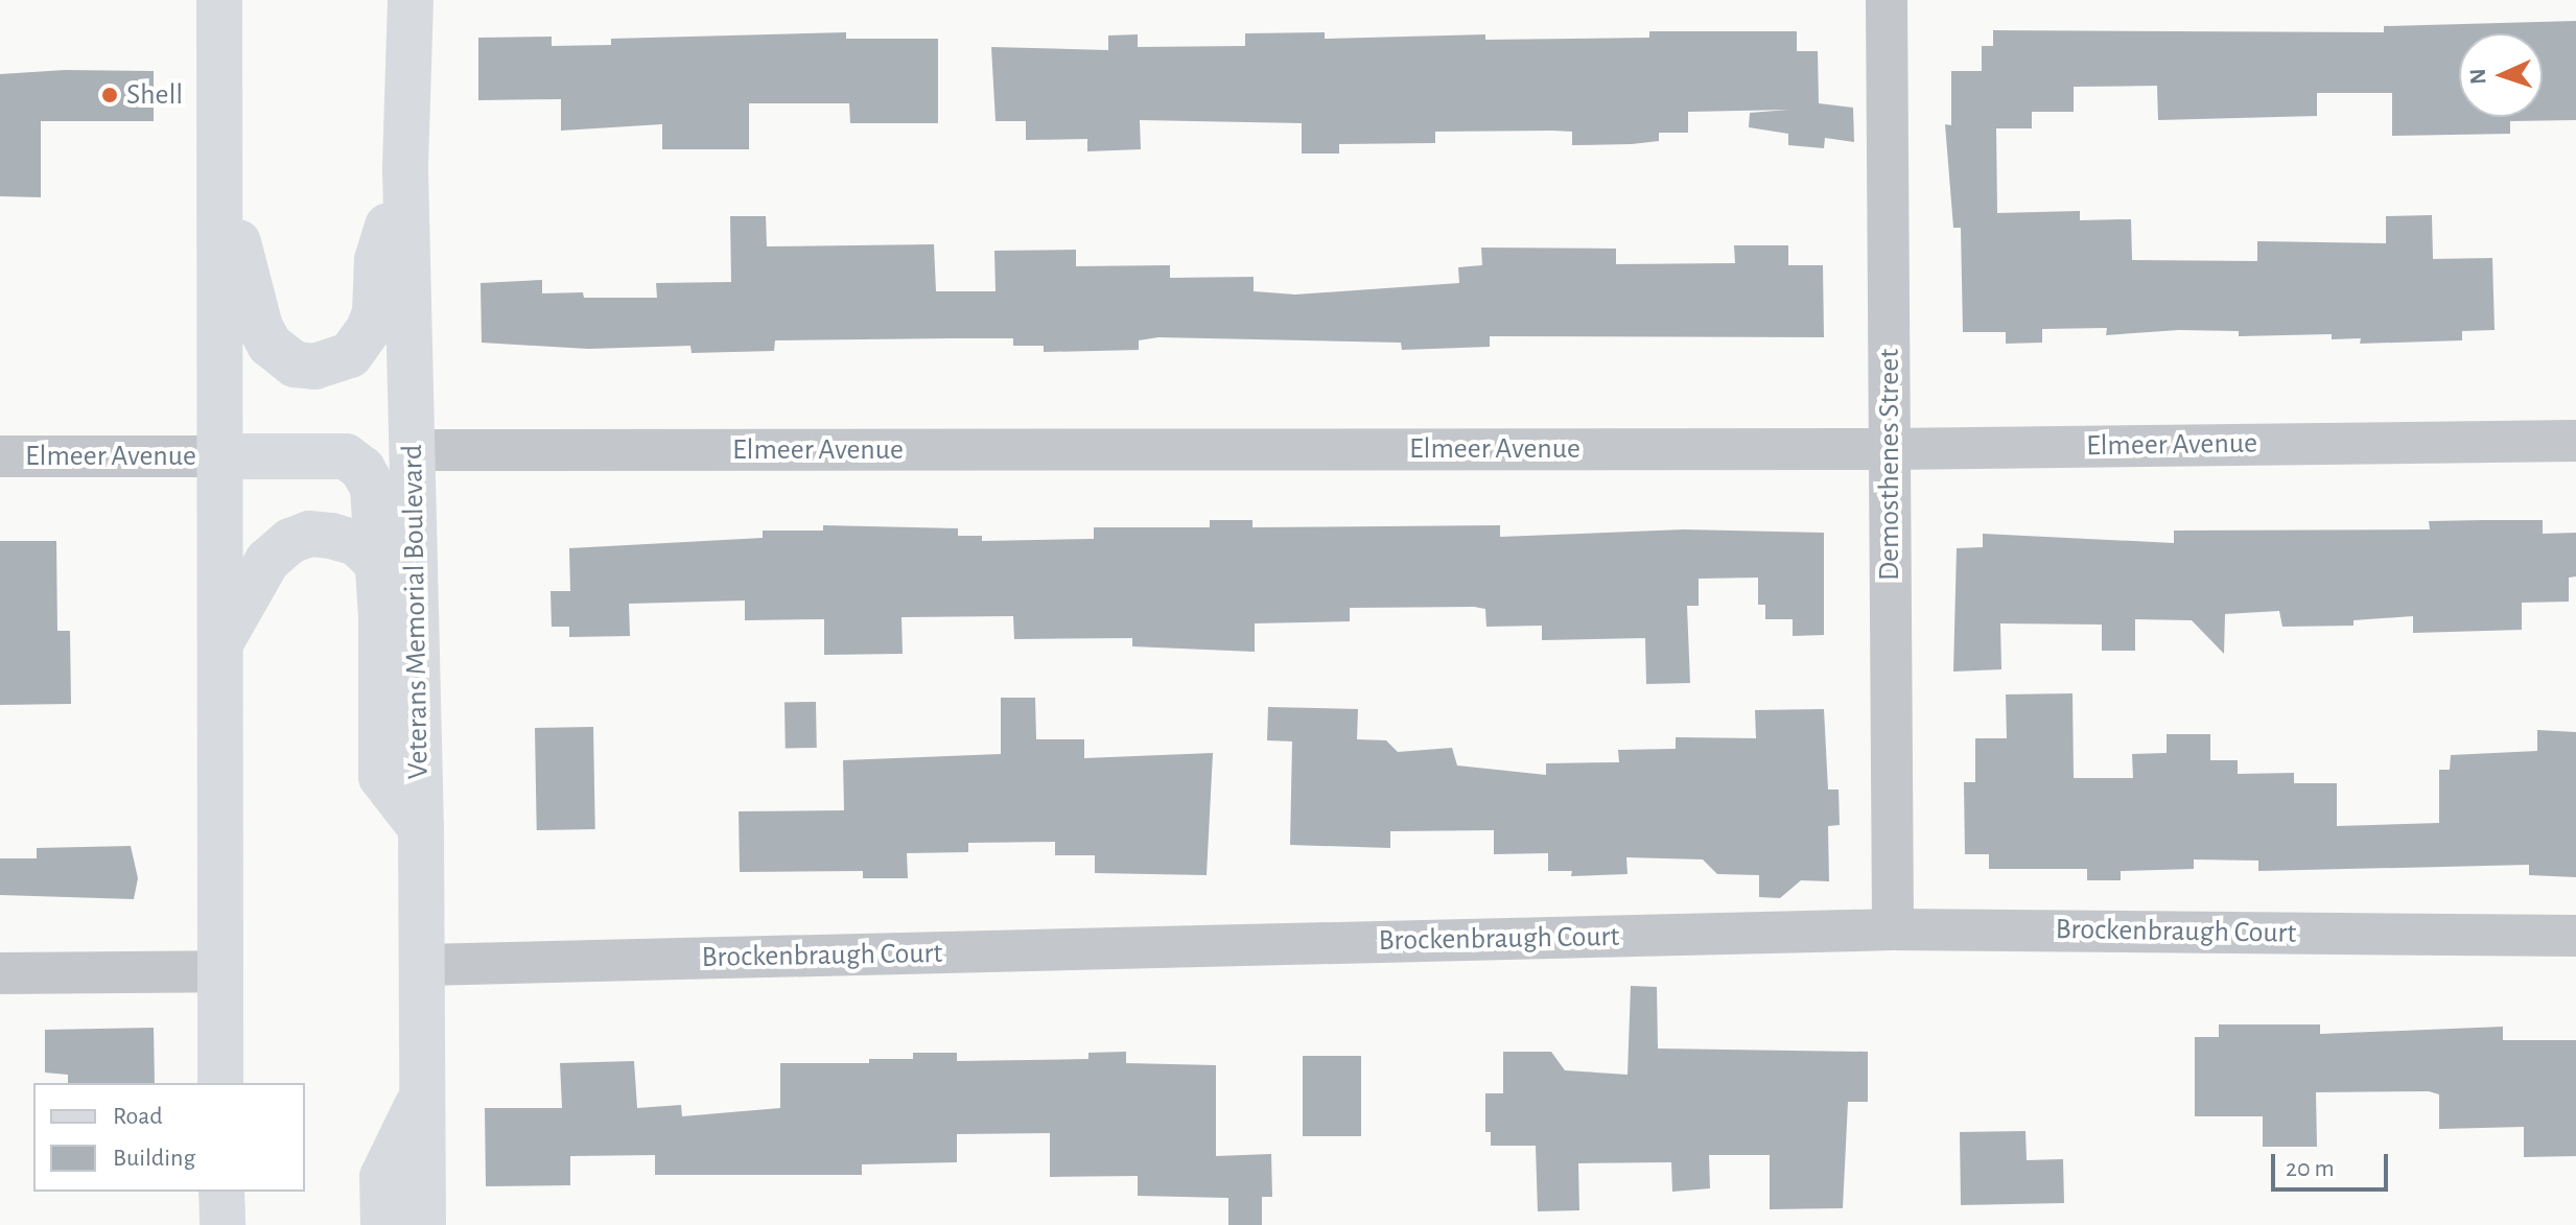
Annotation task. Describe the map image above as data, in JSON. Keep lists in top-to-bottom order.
{
  "streets": {
    "main road": ["Veterans Memorial Boulevard"],
    "street": ["Elmeer Avenue", "Demosthenes Street", "Brockenbraugh Court"]
  },
  "crossings": [
    ["Elmeer Avenue", "Demosthenes Street"],
    ["Elmeer Avenue", "Veterans Memorial Boulevard"],
    ["Demosthenes Street", "Brockenbraugh Court"],
    ["Veterans Memorial Boulevard", "Brockenbraugh Court"]
  ],
  "places": ["Shell"],
  "legend": ["Road", "Building"],
  "scale_bar": "20 m",
  "north": "left"
}
